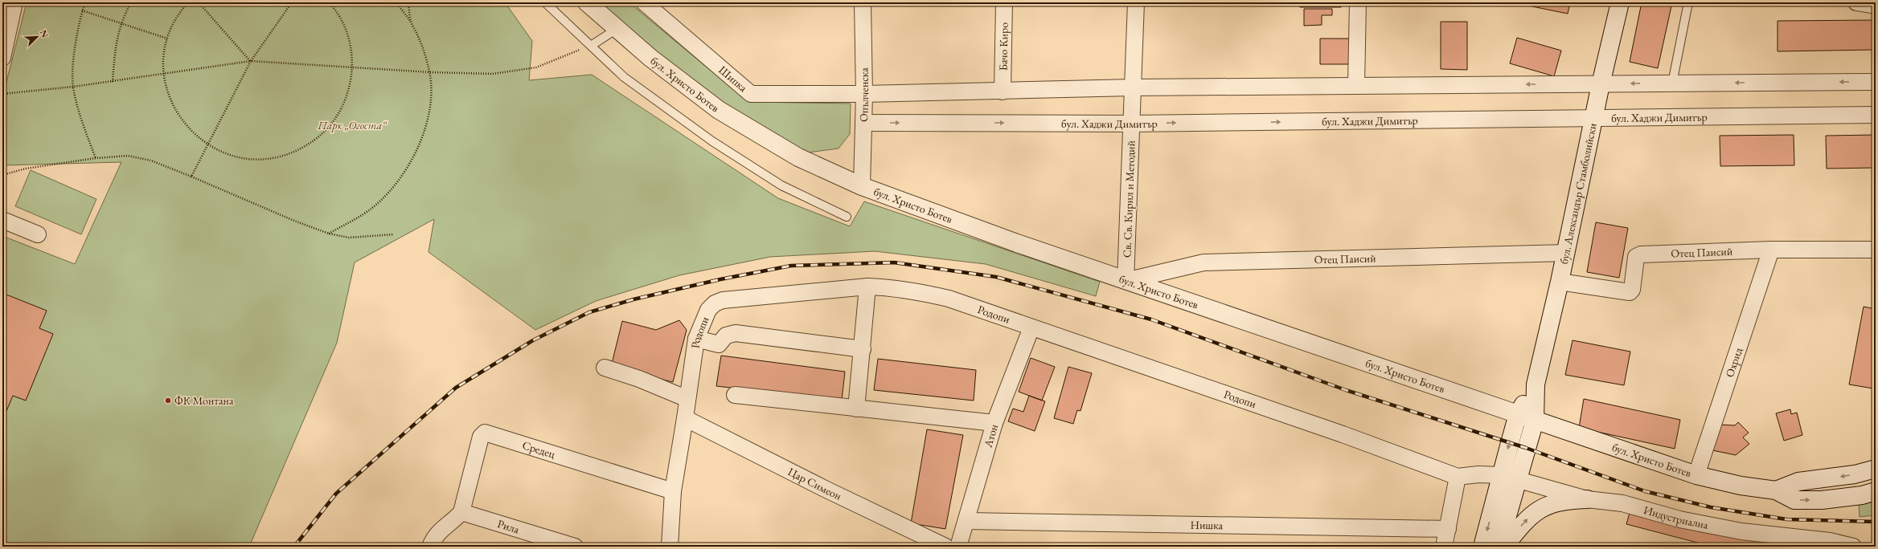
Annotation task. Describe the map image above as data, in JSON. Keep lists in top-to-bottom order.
{
  "streets": {
    "main road": ["бул. Христо Ботев", "бул. Александър Стамболийски"],
    "street": [
      "Бачо Киро",
      "Шипка",
      "Опълченска",
      "бул. Хаджи Димитър",
      "Св. Св. Кирил и Методий",
      "Отец Паисий",
      "Родопи",
      "Охрид",
      "Атон",
      "Средец",
      "Цар Симеон",
      "Индустриална",
      "Нишка",
      "Рила"
    ]
  },
  "crossings": [
    ["Шипка", "Опълченска"],
    ["бул. Христо Ботев", "Опълченска"],
    ["бул. Христо Ботев", "бул. Александър Стамболийски"],
    ["бул. Христо Ботев", "Св. Св. Кирил и Методий"],
    ["бул. Христо Ботев", "Отец Паисий"],
    ["бул. Христо Ботев", "Охрид"],
    ["Опълченска", "бул. Хаджи Димитър"],
    ["бул. Хаджи Димитър", "бул. Александър Стамболийски"],
    ["бул. Хаджи Димитър", "Св. Св. Кирил и Методий"],
    ["бул. Александър Стамболийски", "Отец Паисий"],
    ["бул. Александър Стамболийски", "Родопи"],
    ["бул. Александър Стамболийски", "Индустриална"],
    ["Св. Св. Кирил и Методий", "Отец Паисий"],
    ["Отец Паисий", "Охрид"],
    ["Родопи", "Атон"],
    ["Родопи", "Средец"],
    ["Родопи", "Цар Симеон"],
    ["Родопи", "Индустриална"],
    ["Атон", "Нишка"],
    ["Средец", "Рила"]
  ],
  "parks": ["Парк „Огоста“"],
  "places": ["ФК Монтана"],
  "north": "top right"
}
